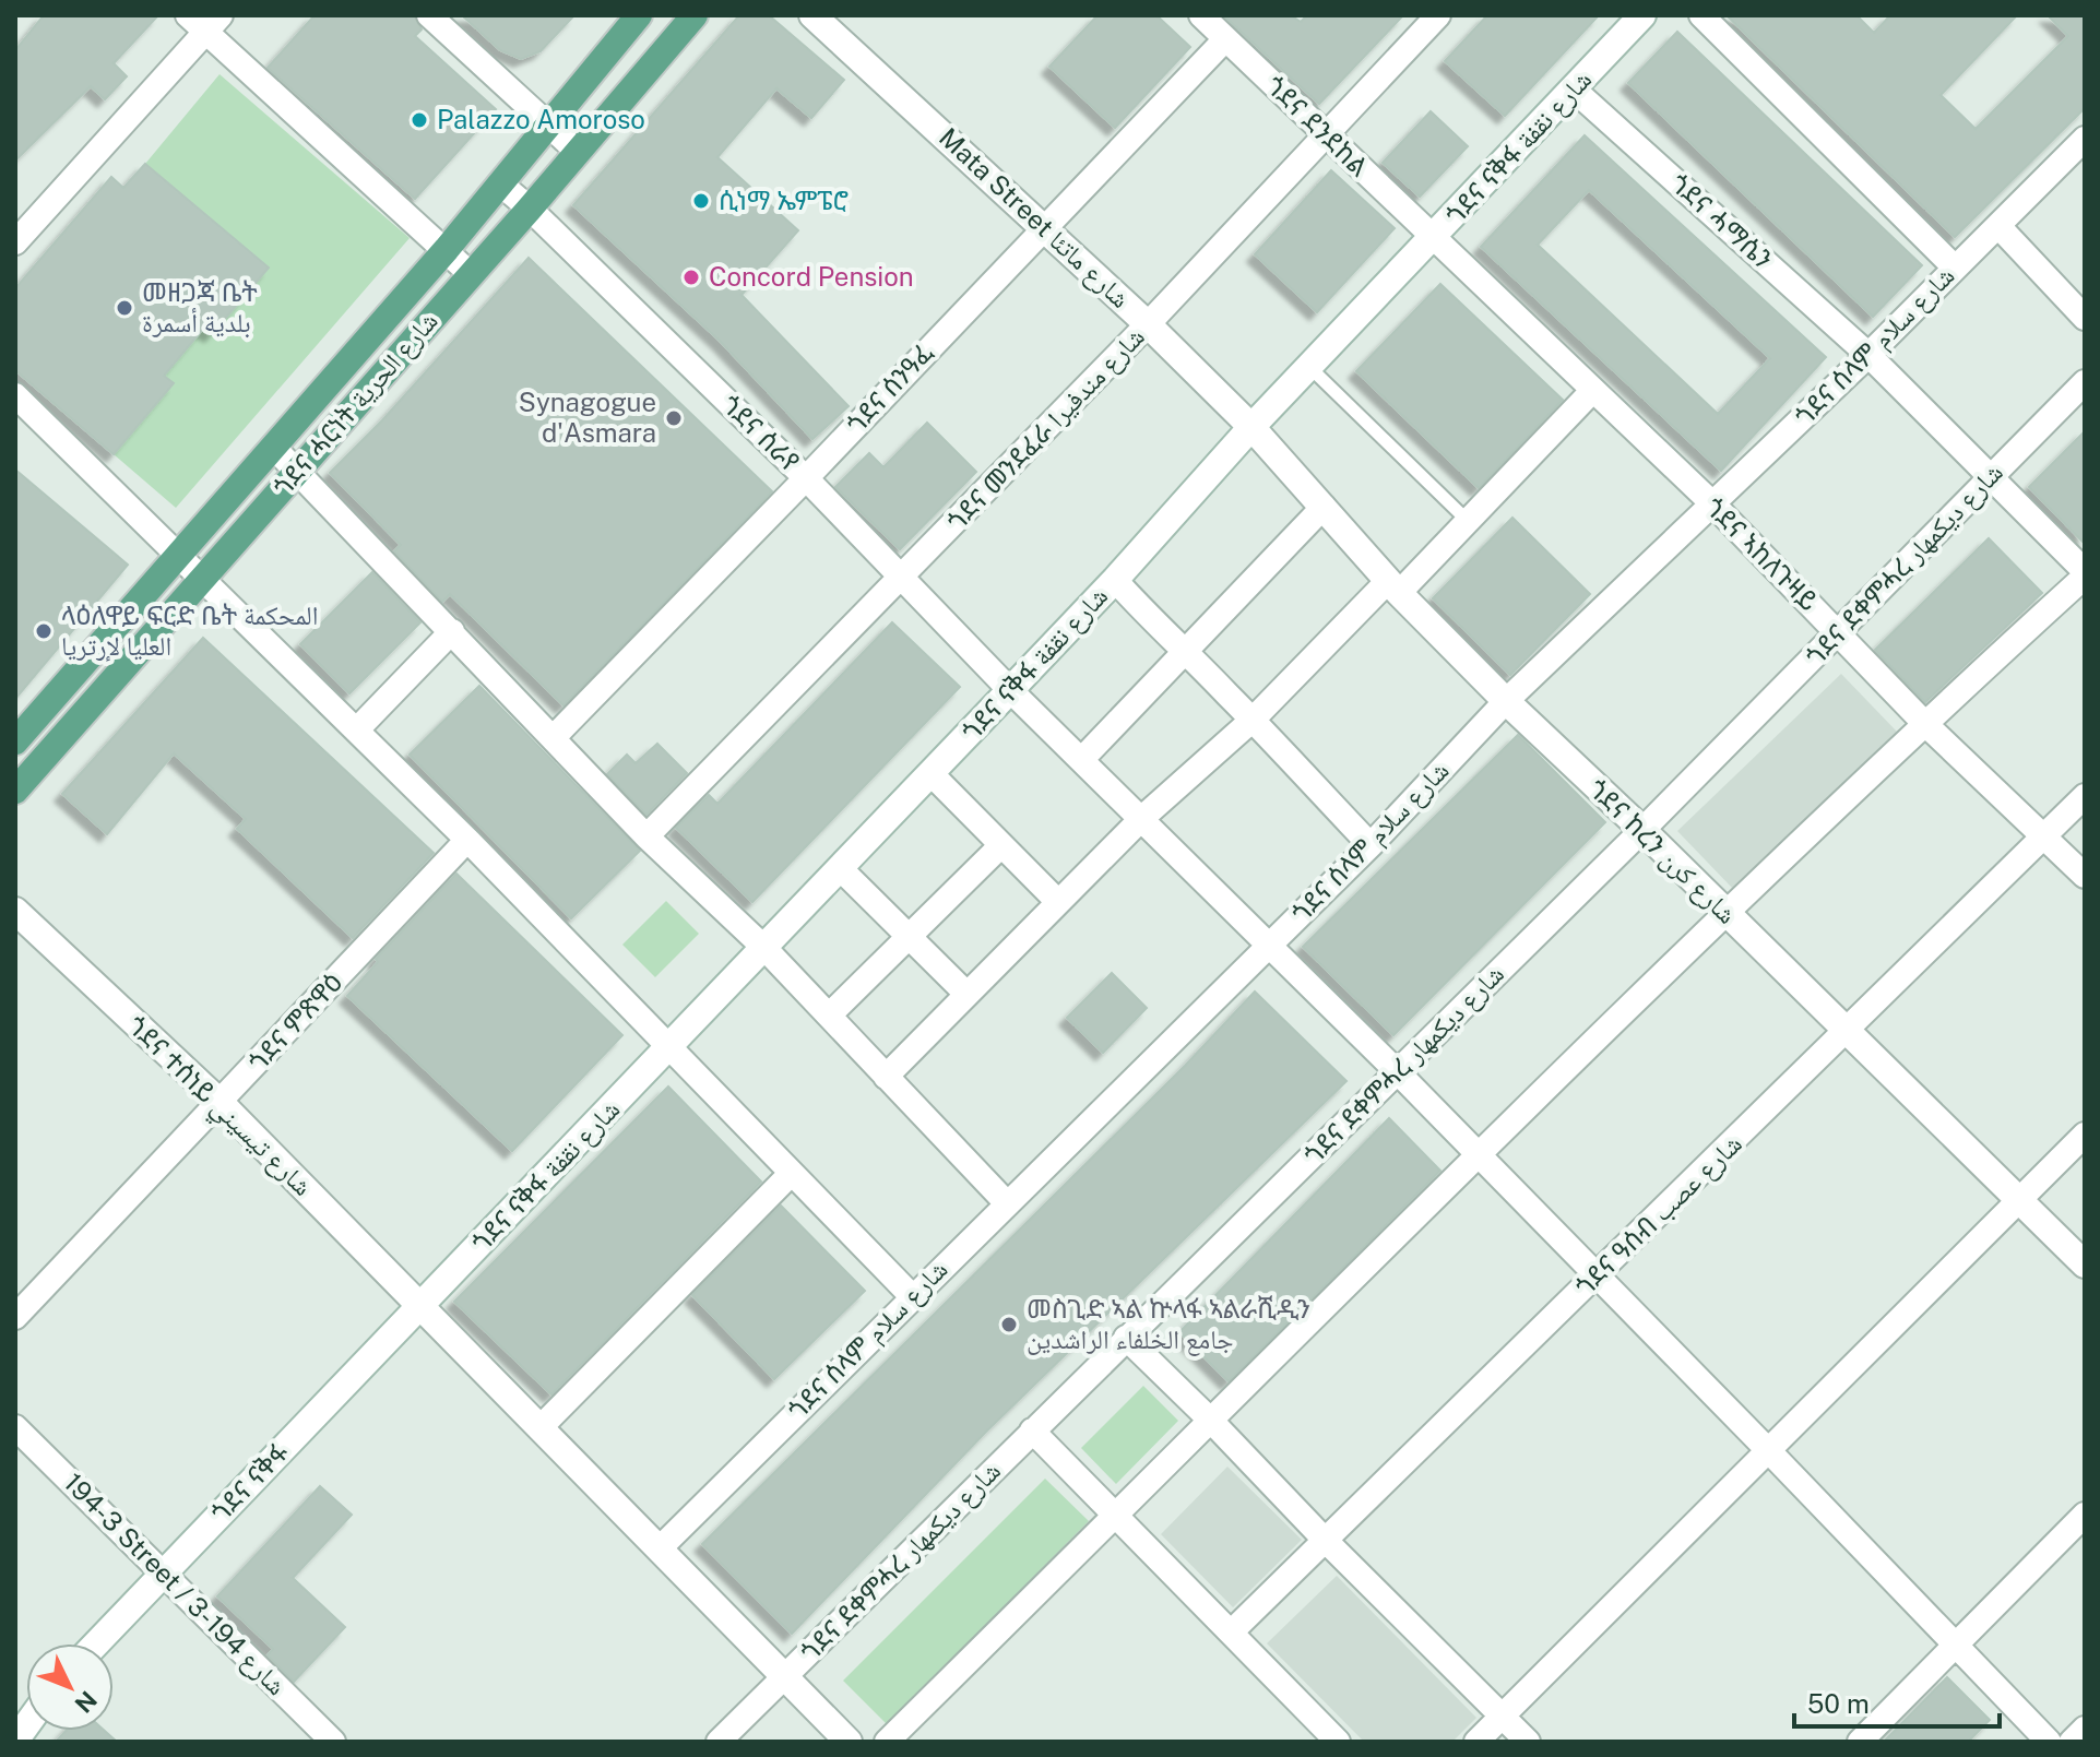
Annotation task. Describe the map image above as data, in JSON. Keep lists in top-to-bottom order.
{
  "streets": {
    "main road": ["ጎደና ሓርነት شارع الحرية"],
    "street": [
      "ጎደና ደንደከል",
      "ጎደና ናቅፋ شارع نقفة",
      "Mata Street شارع ماتئا",
      "ጎደና ሓማሴን",
      "ጎደና ሰላም شارع سلام",
      "ጎደና ሰንዓፈ",
      "ጎደና መንደፈራ شارع مندفيرا",
      "ጎደና ሰራየ",
      "ጎደና ኣከለጉዛይ",
      "ጎደና ደቀምሓረ شارع ديكمهار",
      "ጎደና ከረን شارع كرن",
      "ጎደና ምጽዋዕ",
      "ጎደና ተሰነይ شارع تيسيني",
      "ጎደና ዓሰብ شارع عصب",
      "ጎደና ናቅፋ",
      "194-3 Street / شارع 194-3"
    ]
  },
  "crossings": [
    ["ጎደና ደንደከል", "ጎደና ናቅፋ شارع نقفة"],
    ["ጎደና ደንደከል", "ጎደና ሰንዓፈ"],
    ["ጎደና ደንደከል", "ጎደና መንደፈራ شارع مندفيرا"],
    ["ጎደና ደንደከል", "ጎደና ኣከለጉዛይ"],
    ["ጎደና ናቅፋ شارع نقفة", "Mata Street شارع ماتئا"],
    ["ጎደና ናቅፋ شارع نقفة", "ጎደና ሓማሴን"],
    ["ጎደና ናቅፋ شارع نقفة", "ጎደና ሰራየ"],
    ["ጎደና ናቅፋ شارع نقفة", "ጎደና ኣከለጉዛይ"],
    ["ጎደና ናቅፋ شارع نقفة", "ጎደና ከረን شارع كرن"],
    ["ጎደና ናቅፋ شارع نقفة", "ጎደና ተሰነይ شارع تيسيني"],
    ["ጎደና ናቅፋ شارع نقفة", "ጎደና ናቅፋ"],
    ["Mata Street شارع ماتئا", "ጎደና ሰንዓፈ"],
    ["Mata Street شارع ماتئا", "ጎደና መንደፈራ شارع مندفيرا"],
    ["Mata Street شارع ماتئا", "ጎደና ከረን شارع كرن"],
    ["ጎደና ሓማሴን", "ጎደና ሰላም شارع سلام"],
    ["ጎደና ሓማሴን", "ጎደና ደቀምሓረ شارع ديكمهار"],
    ["ጎደና ሰላም شارع سلام", "ጎደና ሰራየ"],
    ["ጎደና ሰላም شارع سلام", "ጎደና ኣከለጉዛይ"],
    ["ጎደና ሰላም شارع سلام", "ጎደና ከረን شارع كرن"],
    ["ጎደና ሰላም شارع سلام", "ጎደና ተሰነይ شارع تيسيني"],
    ["ጎደና ሰንዓፈ", "ጎደና ሰራየ"],
    ["ጎደና ሓርነት شارع الحرية", "ጎደና ሰራየ"],
    ["ጎደና መንደፈራ شارع مندفيرا", "ጎደና ሰራየ"],
    ["ጎደና ሰራየ", "ጎደና ደቀምሓረ شارع ديكمهار"],
    ["ጎደና ሰራየ", "ጎደና ዓሰብ شارع عصب"],
    ["ጎደና ኣከለጉዛይ", "ጎደና ደቀምሓረ شارع ديكمهار"],
    ["ጎደና ኣከለጉዛይ", "ጎደና ዓሰብ شارع عصب"],
    ["ጎደና ደቀምሓረ شارع ديكمهار", "ጎደና ከረን شارع كرن"],
    ["ጎደና ደቀምሓረ شارع ديكمهار", "ጎደና ተሰነይ شارع تيسيني"],
    ["ጎደና ከረን شارع كرن", "ጎደና ዓሰብ شارع عصب"],
    ["ጎደና ምጽዋዕ", "ጎደና ተሰነይ شارع تيسيني"],
    ["ጎደና ተሰነይ شارع تيسيني", "ጎደና ናቅፋ"],
    ["ጎደና ናቅፋ", "194-3 Street / شارع 194-3"]
  ],
  "places": [
    "Palazzo Amoroso",
    "ሲነማ ኤምፔሮ",
    "Concord Pension",
    "መዘጋጃ ቤት بلدية أسمرة",
    "Synagogue d'Asmara",
    "ላዕለዋይ ፍርድ ቤት المحكمة العليا لإرتريا",
    "መስጊድ ኣል ኵላፋ ኣልራሺዲን جامع الخلفاء الراشدين"
  ],
  "scale_bar": "50 m",
  "north": "bottom right"
}
